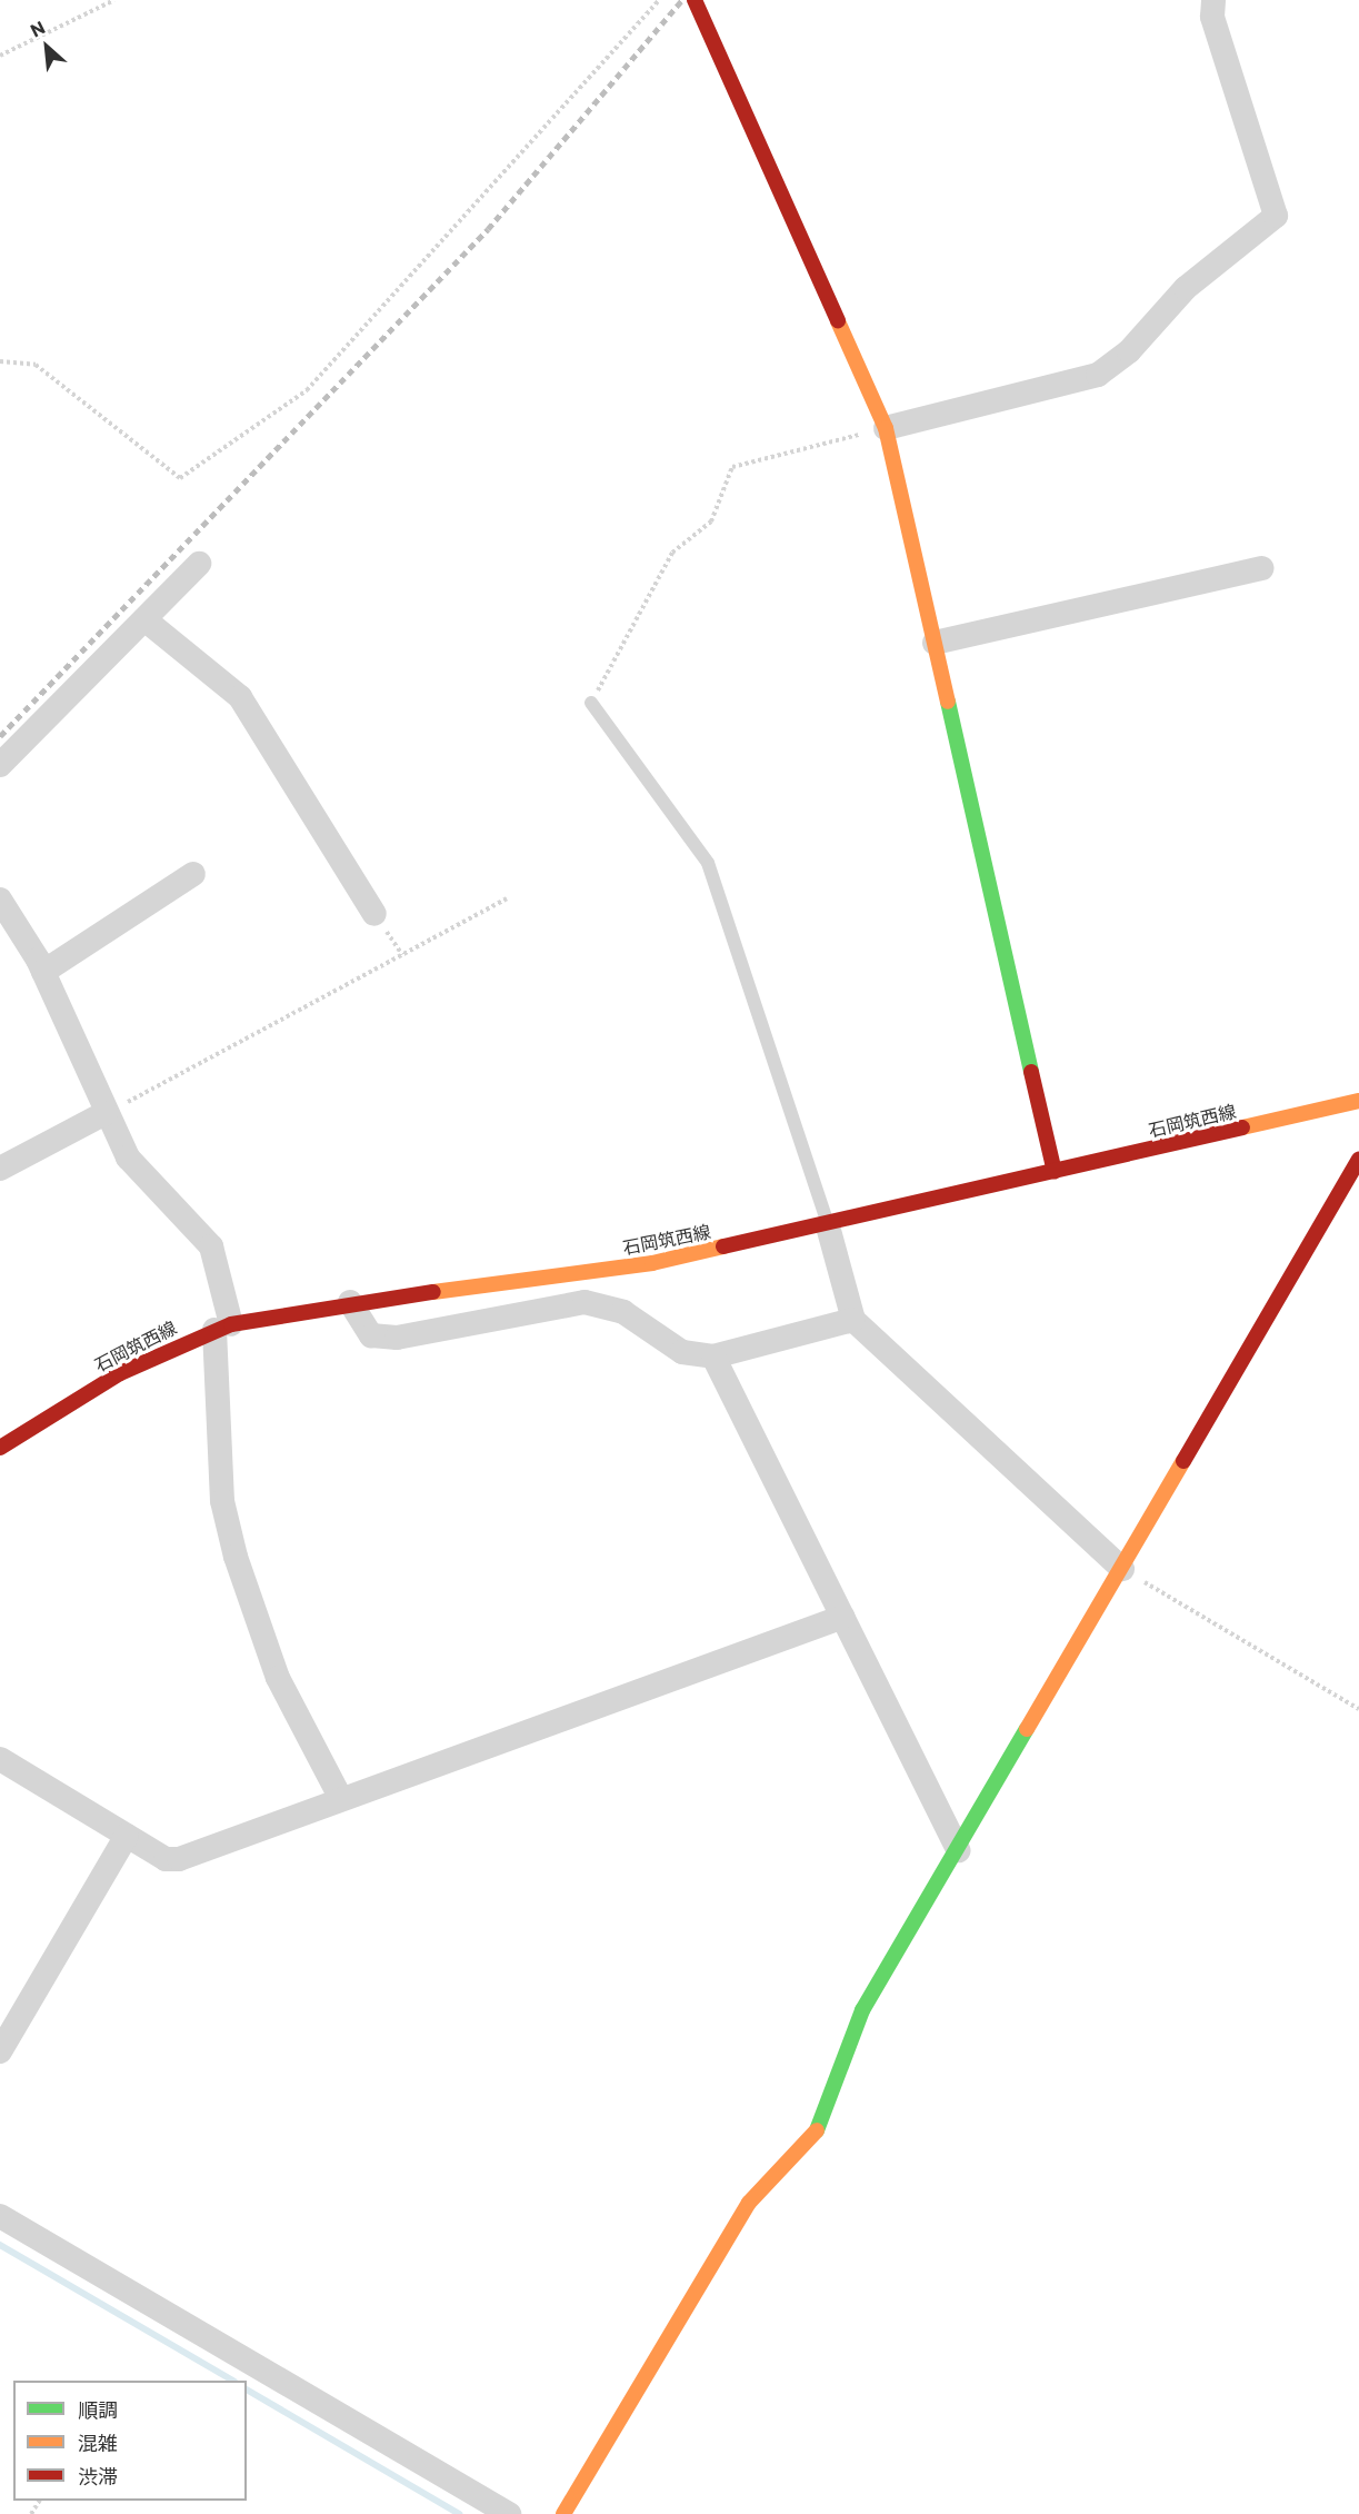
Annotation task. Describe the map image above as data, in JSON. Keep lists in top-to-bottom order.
{
  "streets": {
    "street": ["石岡筑西線"]
  },
  "legend": ["順調", "混雑", "渋滞"],
  "north": "top left"
}
